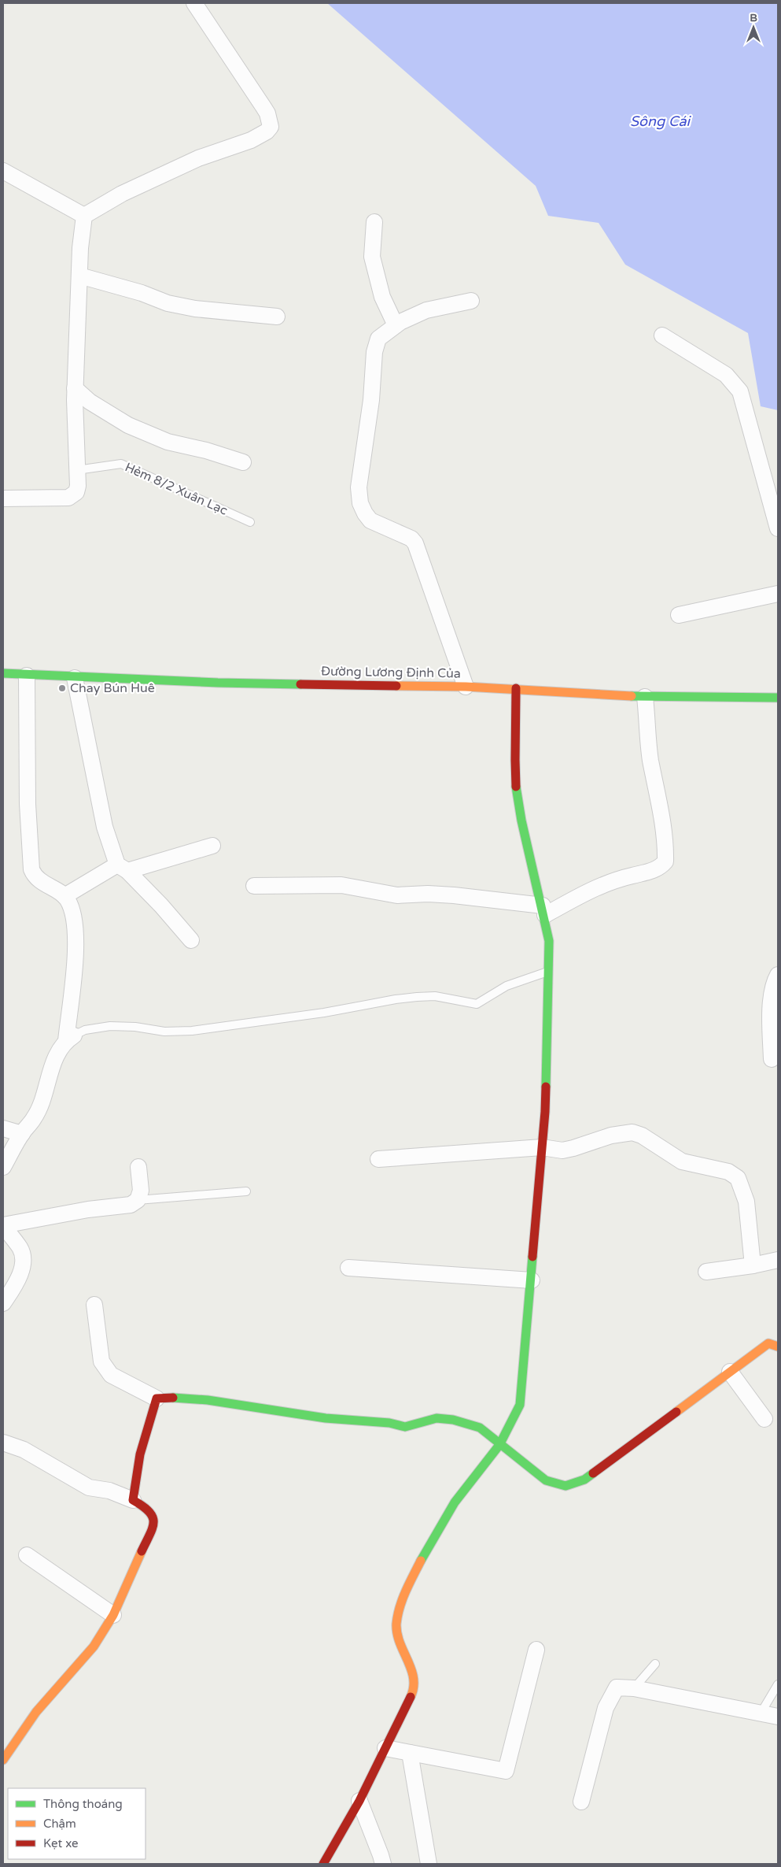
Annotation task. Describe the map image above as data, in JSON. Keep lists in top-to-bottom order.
{
  "streets": {
    "street": ["Đường Lương Định Của"],
    "lane": ["Hẻm 8/2 Xuân Lạc"]
  },
  "water": ["Sông Cái"],
  "places": ["Chay Bún Huê"],
  "legend": ["Thông thoáng", "Chậm", "Kẹt xe"],
  "north": "top"
}
